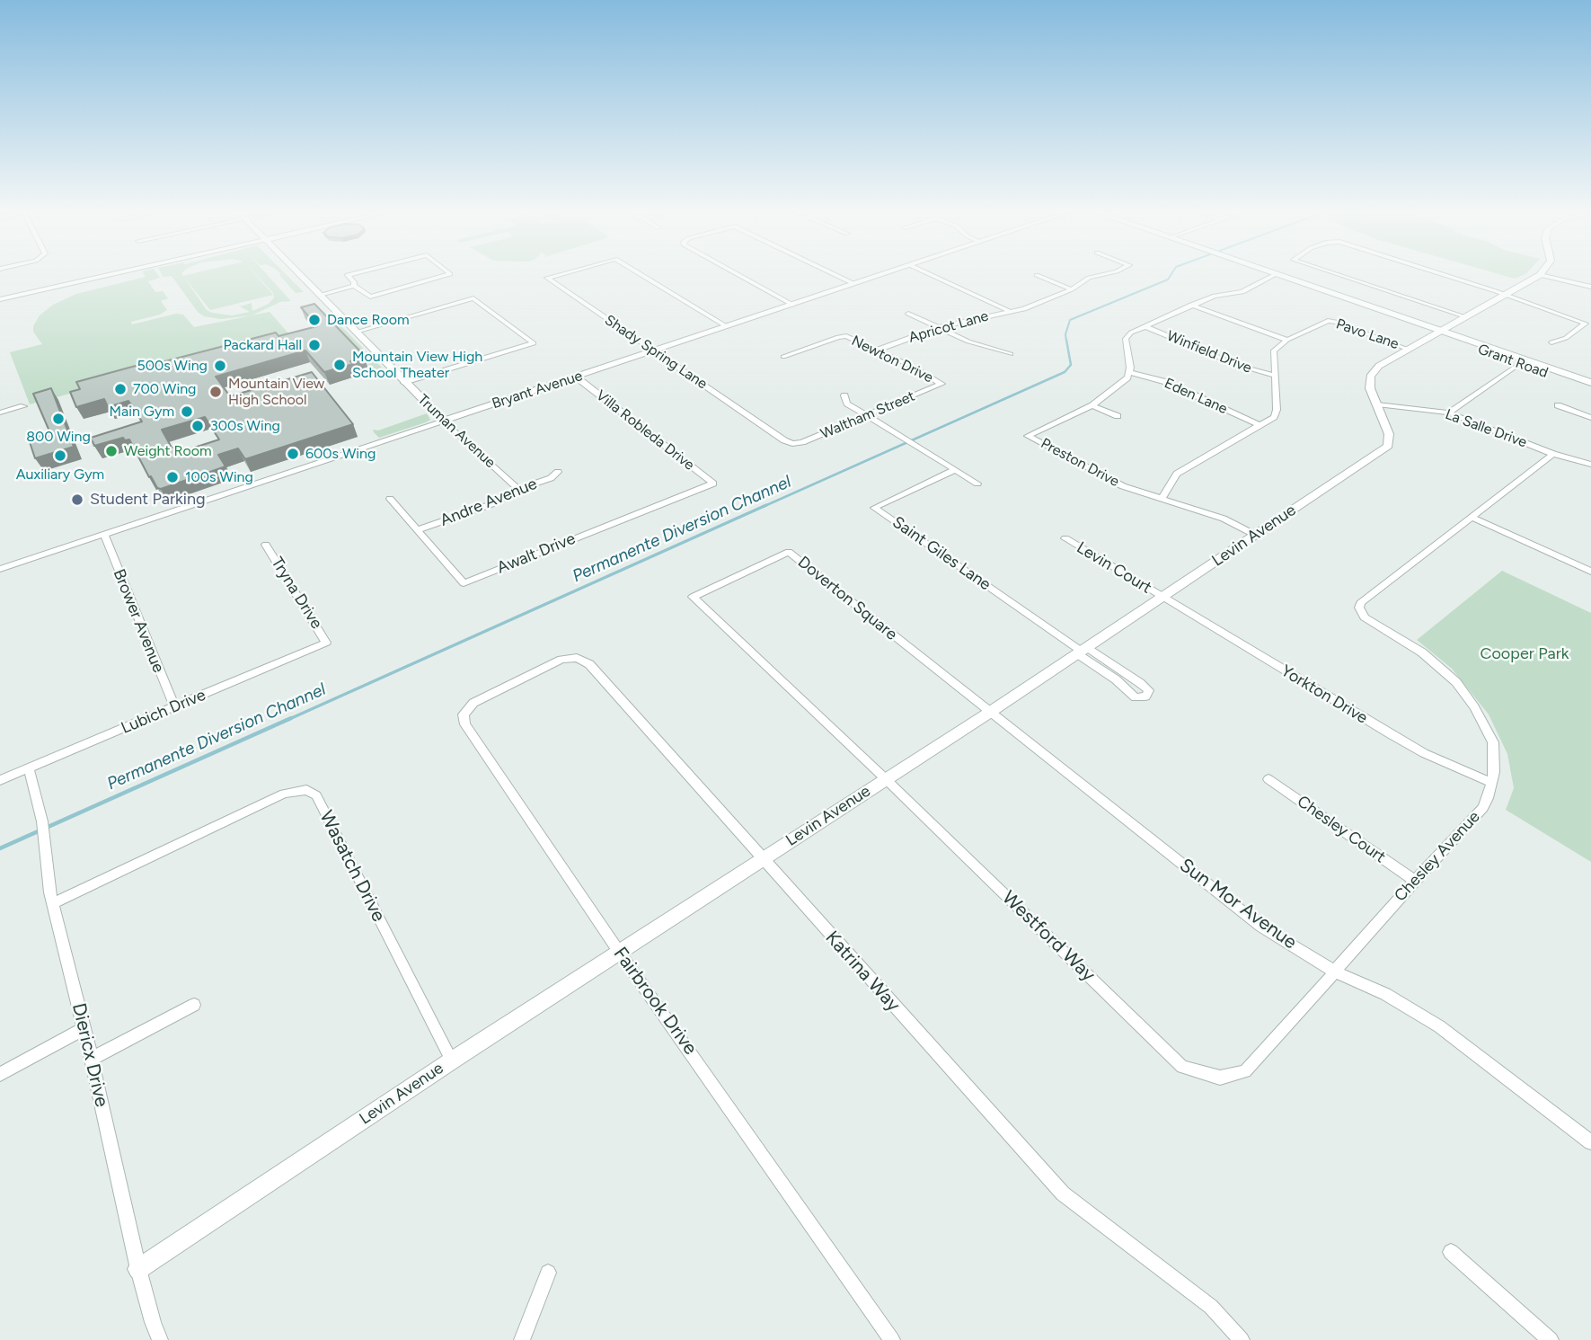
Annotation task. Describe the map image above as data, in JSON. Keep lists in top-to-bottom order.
{
  "streets": {
    "main road": ["Grant Road"],
    "street": [
      "Apricot Lane",
      "Pavo Lane",
      "Shady Spring Lane",
      "Winfield Drive",
      "Newton Drive",
      "Bryant Avenue",
      "Eden Lane",
      "Waltham Street",
      "La Salle Drive",
      "Villa Robleda Drive",
      "Truman Avenue",
      "Preston Drive",
      "Andre Avenue",
      "Levin Avenue",
      "Awalt Drive",
      "Saint Giles Lane",
      "Levin Court",
      "Tryna Drive",
      "Doverton Square",
      "Brower Avenue",
      "Yorkton Drive",
      "Lubich Drive",
      "Chesley Court",
      "Chesley Avenue",
      "Wasatch Drive",
      "Sun Mor Avenue",
      "Westford Way",
      "Katrina Way",
      "Fairbrook Drive",
      "Diericx Drive"
    ]
  },
  "crossings": [
    ["Apricot Lane", "Newton Drive"],
    ["Pavo Lane", "Levin Avenue"],
    ["Shady Spring Lane", "Bryant Avenue"],
    ["Shady Spring Lane", "Waltham Street"],
    ["Newton Drive", "Waltham Street"],
    ["Grant Road", "Levin Avenue"],
    ["Bryant Avenue", "Villa Robleda Drive"],
    ["Bryant Avenue", "Truman Avenue"],
    ["Bryant Avenue", "Brower Avenue"],
    ["Eden Lane", "Preston Drive"],
    ["La Salle Drive", "Levin Avenue"],
    ["La Salle Drive", "Chesley Avenue"],
    ["Villa Robleda Drive", "Awalt Drive"],
    ["Truman Avenue", "Andre Avenue"],
    ["Preston Drive", "Levin Avenue"],
    ["Andre Avenue", "Awalt Drive"],
    ["Levin Avenue", "Saint Giles Lane"],
    ["Levin Avenue", "Levin Court"],
    ["Levin Avenue", "Doverton Square"],
    ["Levin Avenue", "Yorkton Drive"],
    ["Levin Avenue", "Wasatch Drive"],
    ["Levin Avenue", "Sun Mor Avenue"],
    ["Levin Avenue", "Westford Way"],
    ["Levin Avenue", "Katrina Way"],
    ["Levin Avenue", "Fairbrook Drive"],
    ["Levin Avenue", "Diericx Drive"],
    ["Levin Court", "Yorkton Drive"],
    ["Tryna Drive", "Lubich Drive"],
    ["Doverton Square", "Sun Mor Avenue"],
    ["Doverton Square", "Westford Way"],
    ["Brower Avenue", "Lubich Drive"],
    ["Yorkton Drive", "Chesley Avenue"],
    ["Lubich Drive", "Diericx Drive"],
    ["Chesley Court", "Chesley Avenue"],
    ["Chesley Avenue", "Sun Mor Avenue"],
    ["Chesley Avenue", "Westford Way"],
    ["Wasatch Drive", "Diericx Drive"],
    ["Katrina Way", "Fairbrook Drive"]
  ],
  "water": ["Permanente Diversion Channel"],
  "parks": ["Cooper Park"],
  "places": [
    "Dance Room",
    "Packard Hall",
    "Mountain View High School Theater",
    "500s Wing",
    "700 Wing",
    "Mountain View High School",
    "Main Gym",
    "800 Wing",
    "300s Wing",
    "Weight Room",
    "600s Wing",
    "Auxiliary Gym",
    "100s Wing",
    "Student Parking"
  ]
}
